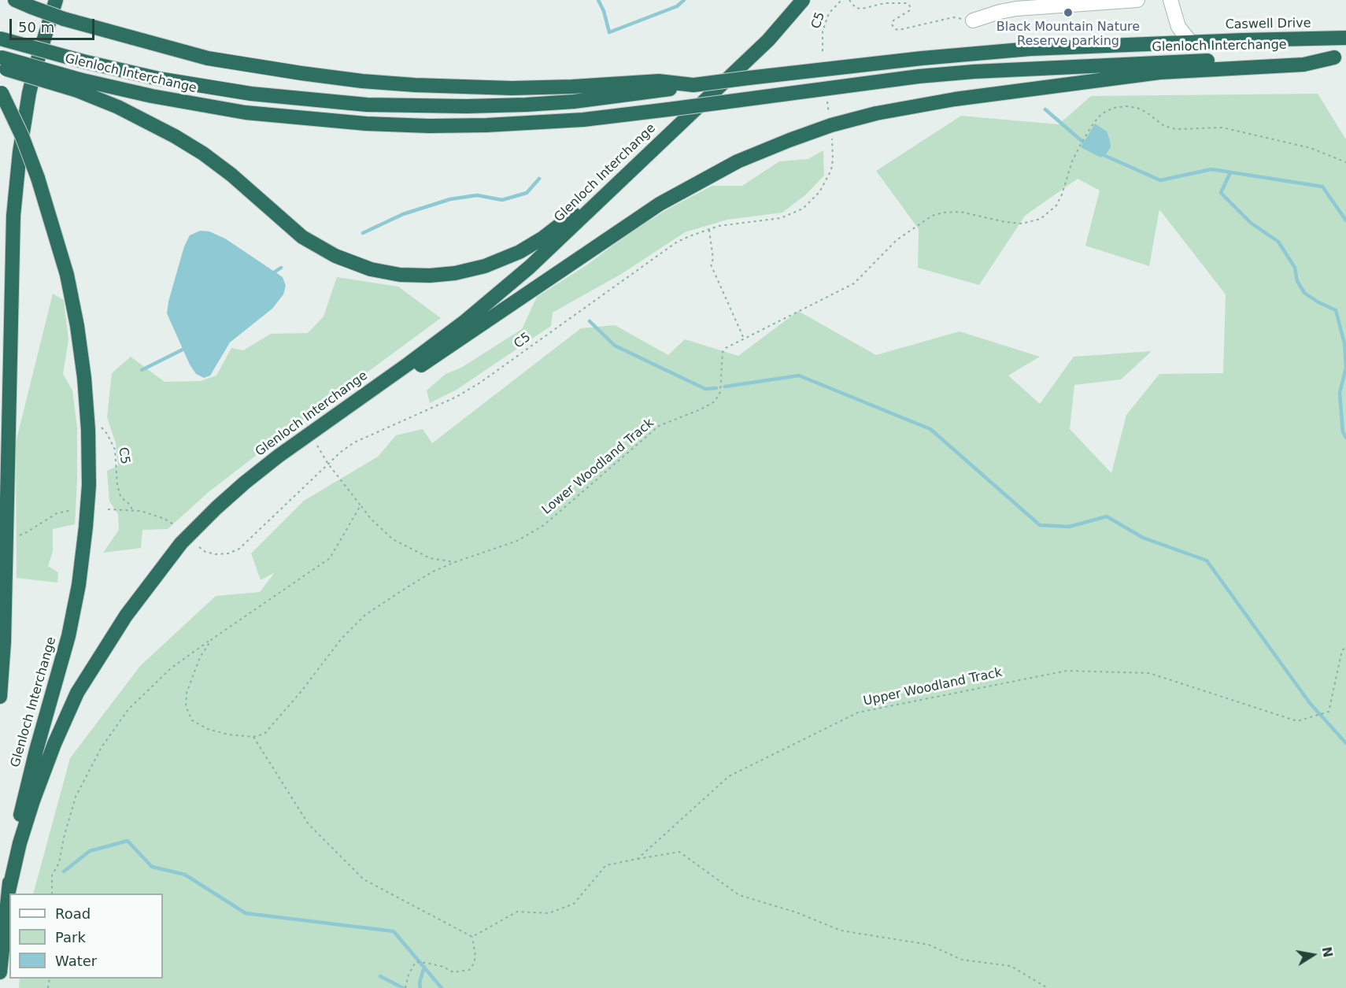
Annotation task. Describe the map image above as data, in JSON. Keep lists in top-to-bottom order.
{
  "streets": {
    "highway": ["Caswell Drive", "Glenloch Interchange"],
    "path": ["C5", "Lower Woodland Track", "Upper Woodland Track"]
  },
  "crossings": [
    ["Caswell Drive", "Glenloch Interchange"]
  ],
  "places": ["Black Mountain Nature Reserve parking"],
  "legend": ["Road", "Park", "Water"],
  "scale_bar": "50 m",
  "north": "right"
}
